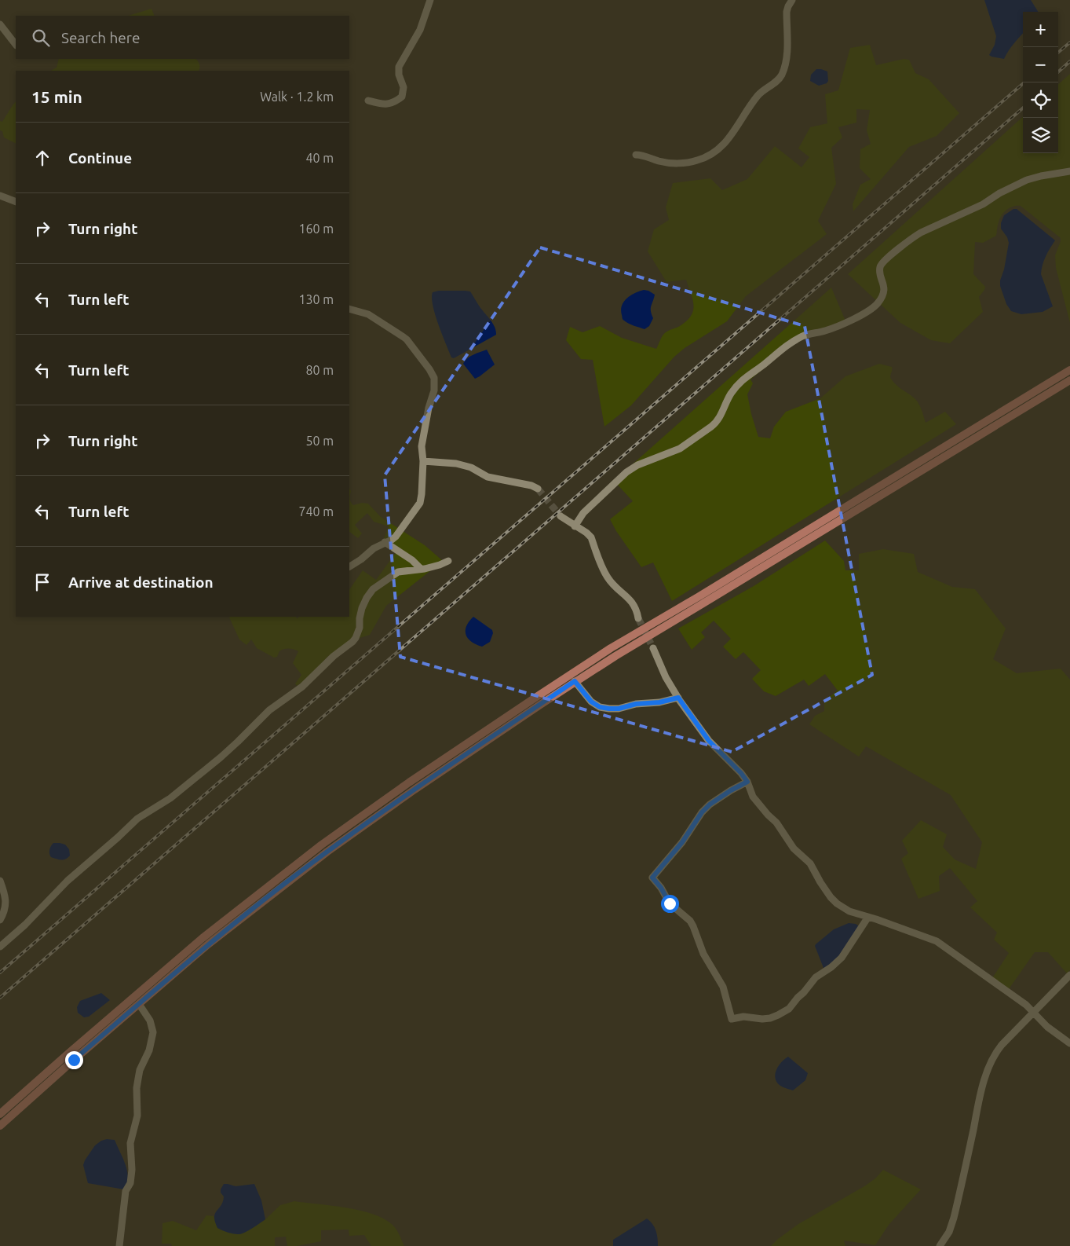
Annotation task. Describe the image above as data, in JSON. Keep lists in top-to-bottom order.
{
  "page": {
    "map_buttons": ["+", "−"],
    "search": "Search here",
    "heading": ["15 min", "Walk · 1.2 km"],
    "list": [
      ["Continue", "40 m"],
      ["Turn right", "160 m"],
      ["Turn left", "130 m"],
      ["Turn left", "80 m"],
      ["Turn right", "50 m"],
      ["Turn left", "740 m"],
      "Arrive at destination"
    ]
  }
}
